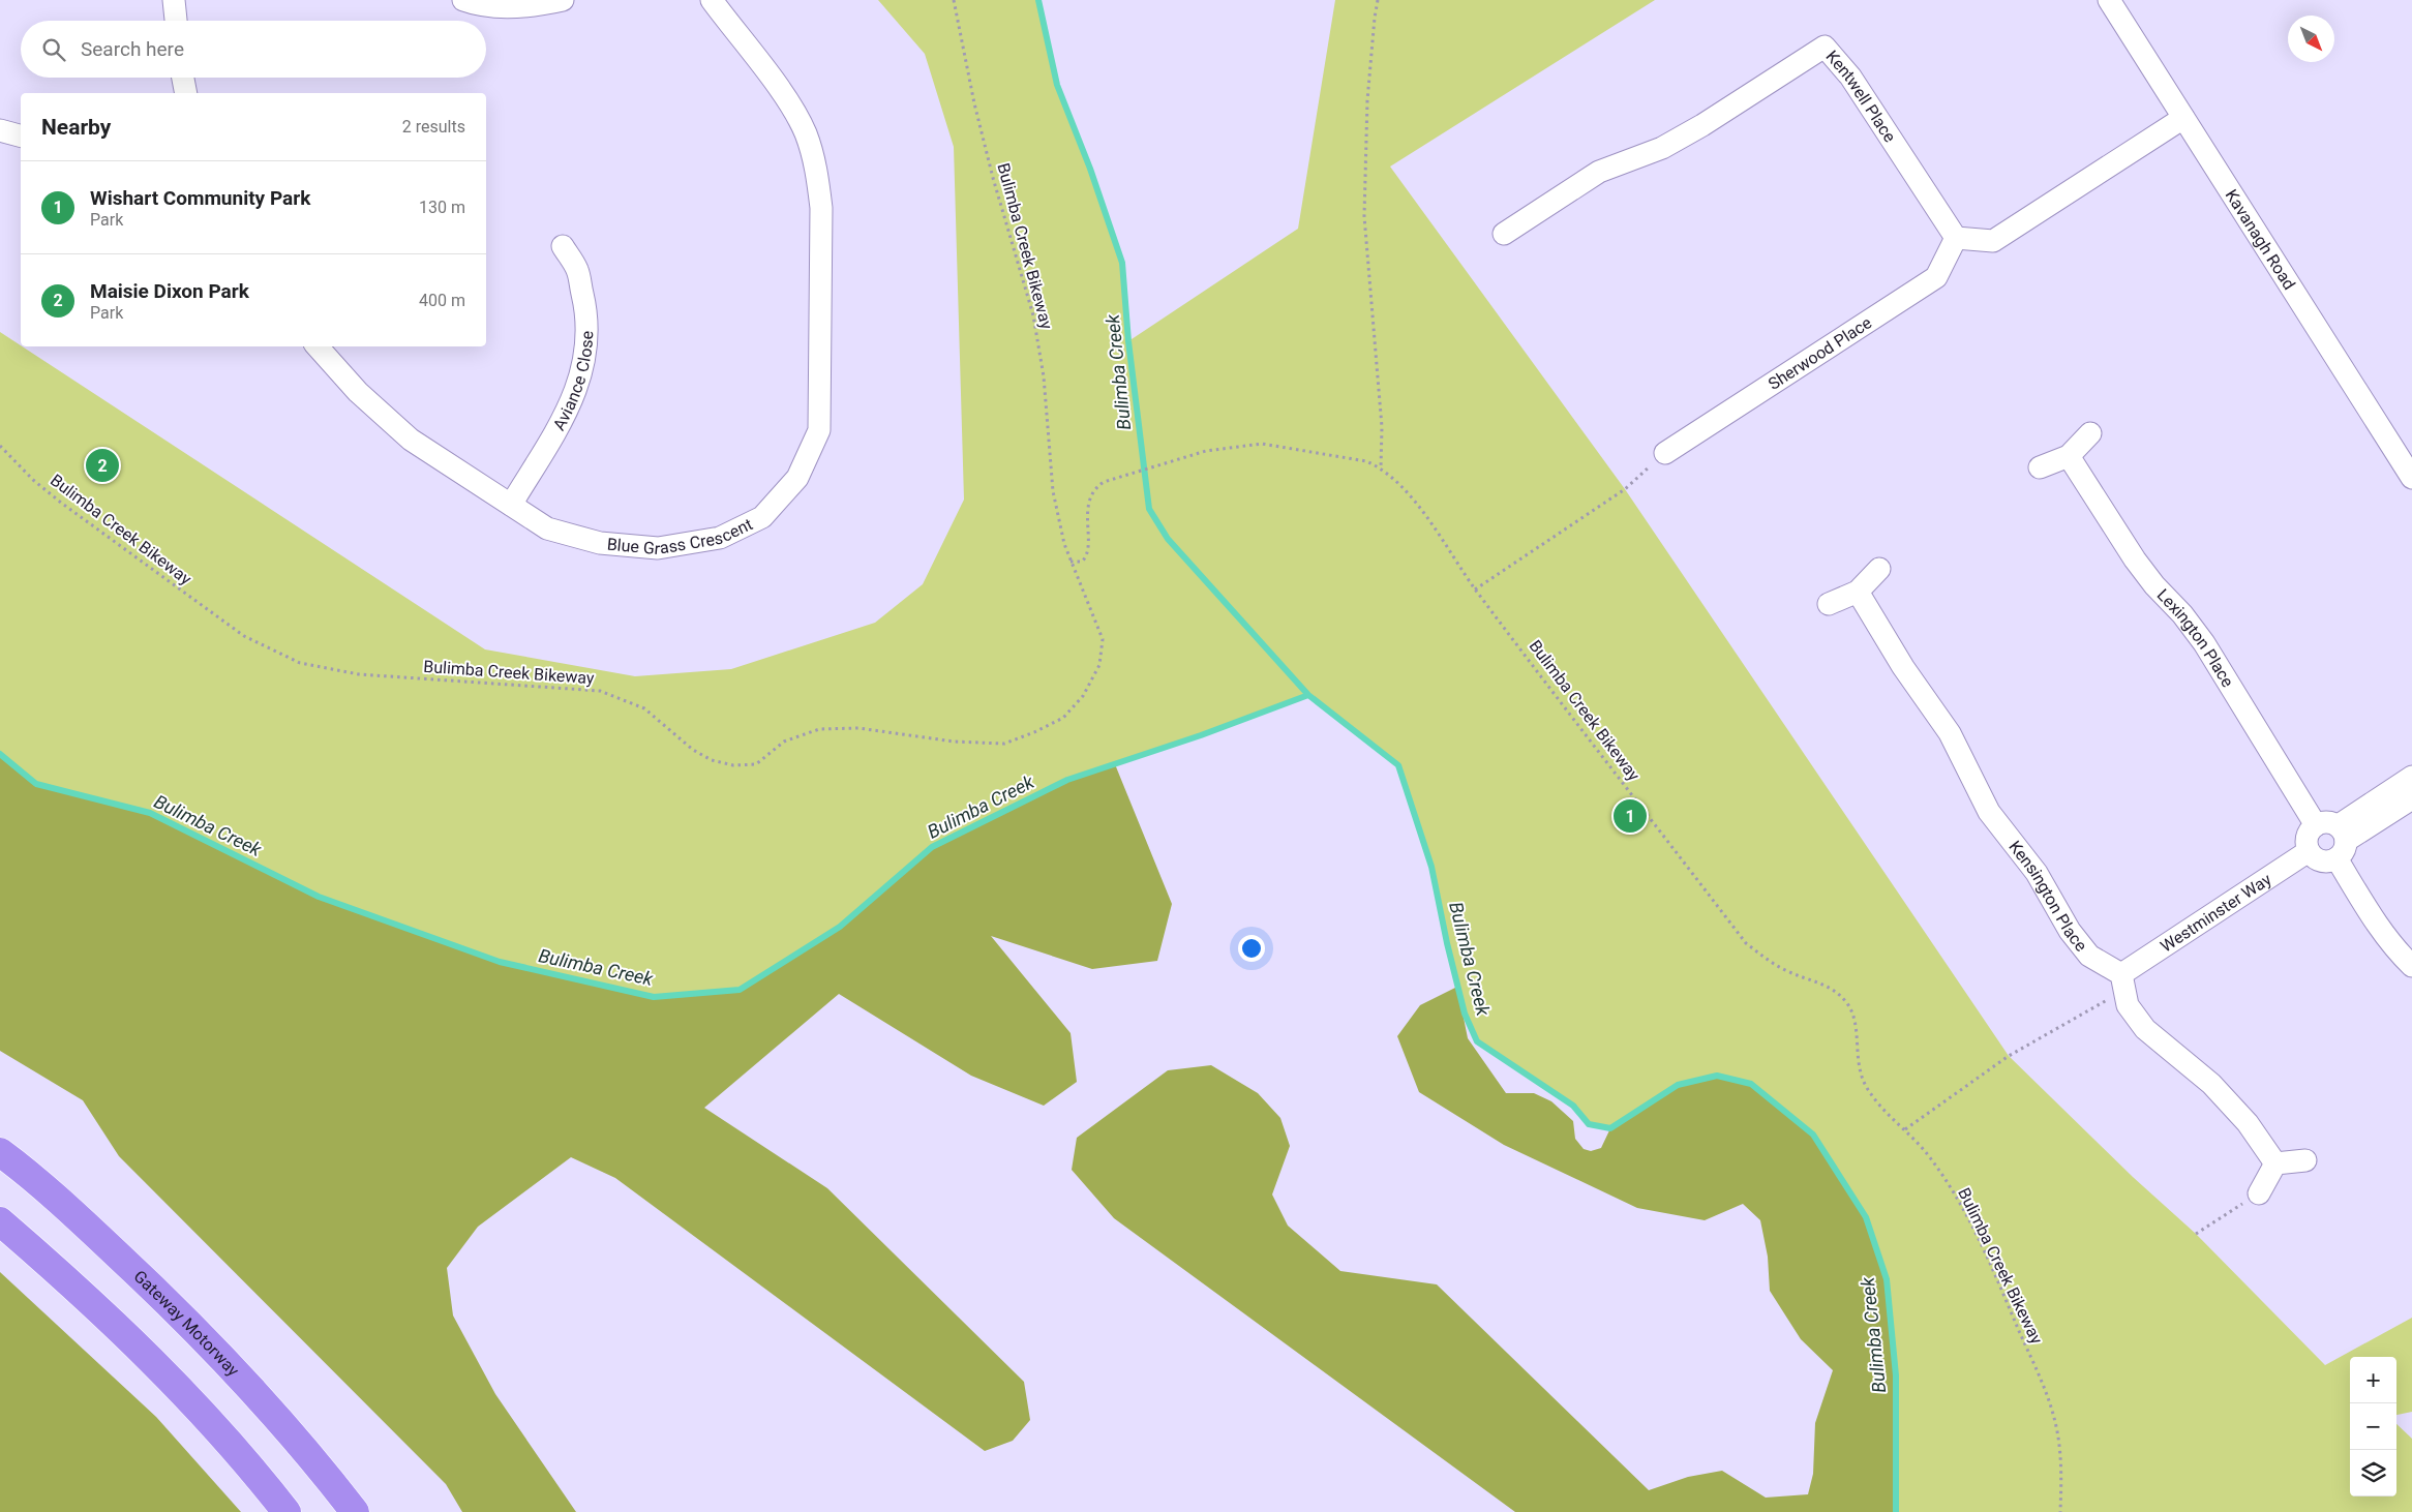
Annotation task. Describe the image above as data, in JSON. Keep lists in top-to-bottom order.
{
  "streets": {
    "highway": ["Gateway Motorway"],
    "street": [
      "Kentwell Place",
      "Kavanagh Road",
      "Sherwood Place",
      "Aviance Close",
      "Blue Grass Crescent",
      "Lexington Place",
      "Kensington Place",
      "Westminster Way"
    ],
    "path": ["Bulimba Creek Bikeway"]
  },
  "crossings": [
    ["Kentwell Place", "Sherwood Place"],
    ["Aviance Close", "Blue Grass Crescent"],
    ["Lexington Place", "Westminster Way"],
    ["Kensington Place", "Westminster Way"]
  ],
  "water": ["Bulimba Creek"],
  "north": "bottom right",
  "page": {
    "search": "Search here",
    "heading": ["Nearby", "2 results"],
    "list": [
      {
        "mark": "1",
        "name": "Wishart Community Park",
        "note": "Park",
        "value": "130 m"
      },
      {
        "mark": "2",
        "name": "Maisie Dixon Park",
        "note": "Park",
        "value": "400 m"
      }
    ],
    "pins": ["2", "1"],
    "map_buttons": ["+", "−"]
  }
}
